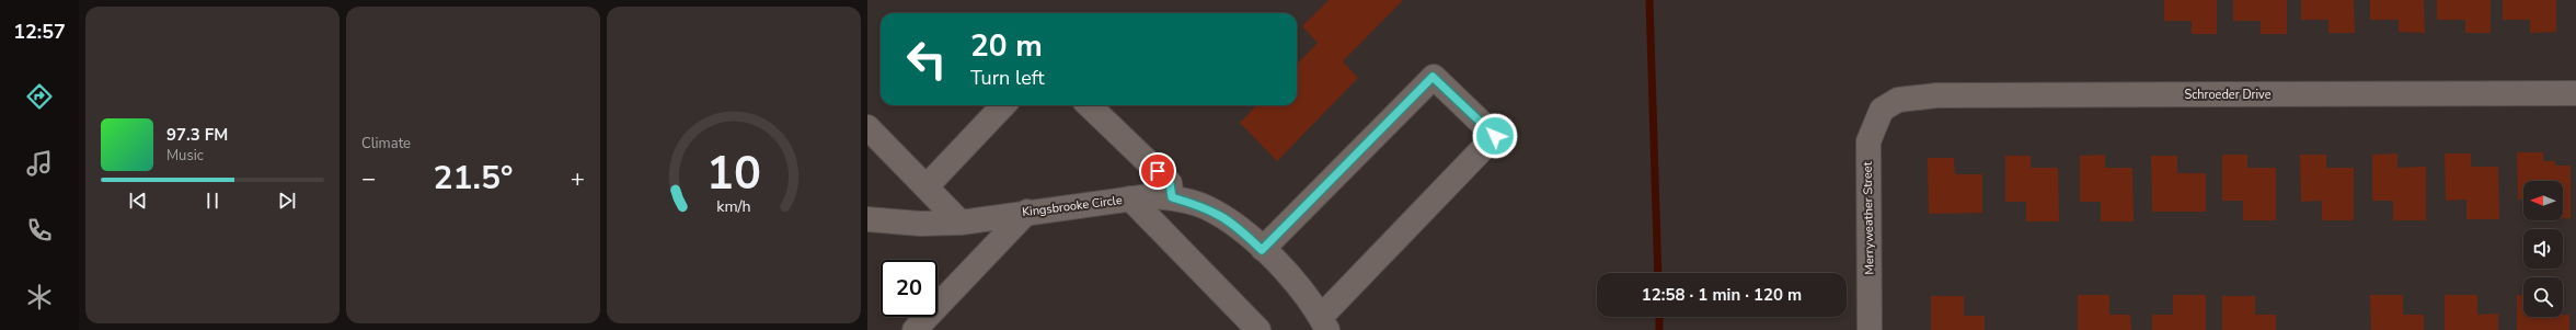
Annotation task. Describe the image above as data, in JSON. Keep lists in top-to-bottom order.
{
  "streets": {
    "street": ["Schroeder Drive", "Kingsbrooke Circle", "Merryweather Street"]
  },
  "crossings": [
    ["Schroeder Drive", "Merryweather Street"]
  ],
  "north": "left",
  "page": {
    "tabs": "12:57",
    "tile": "Climate",
    "turn": ["20 m", "Turn left"],
    "song": ["97.3 FM", "Music"],
    "heat": ["−", "21.5°", "+"],
    "limit": "20",
    "trip": "12:58 · 1 min · 120 m",
    "gauge": ["10", "km/h"]
  }
}
